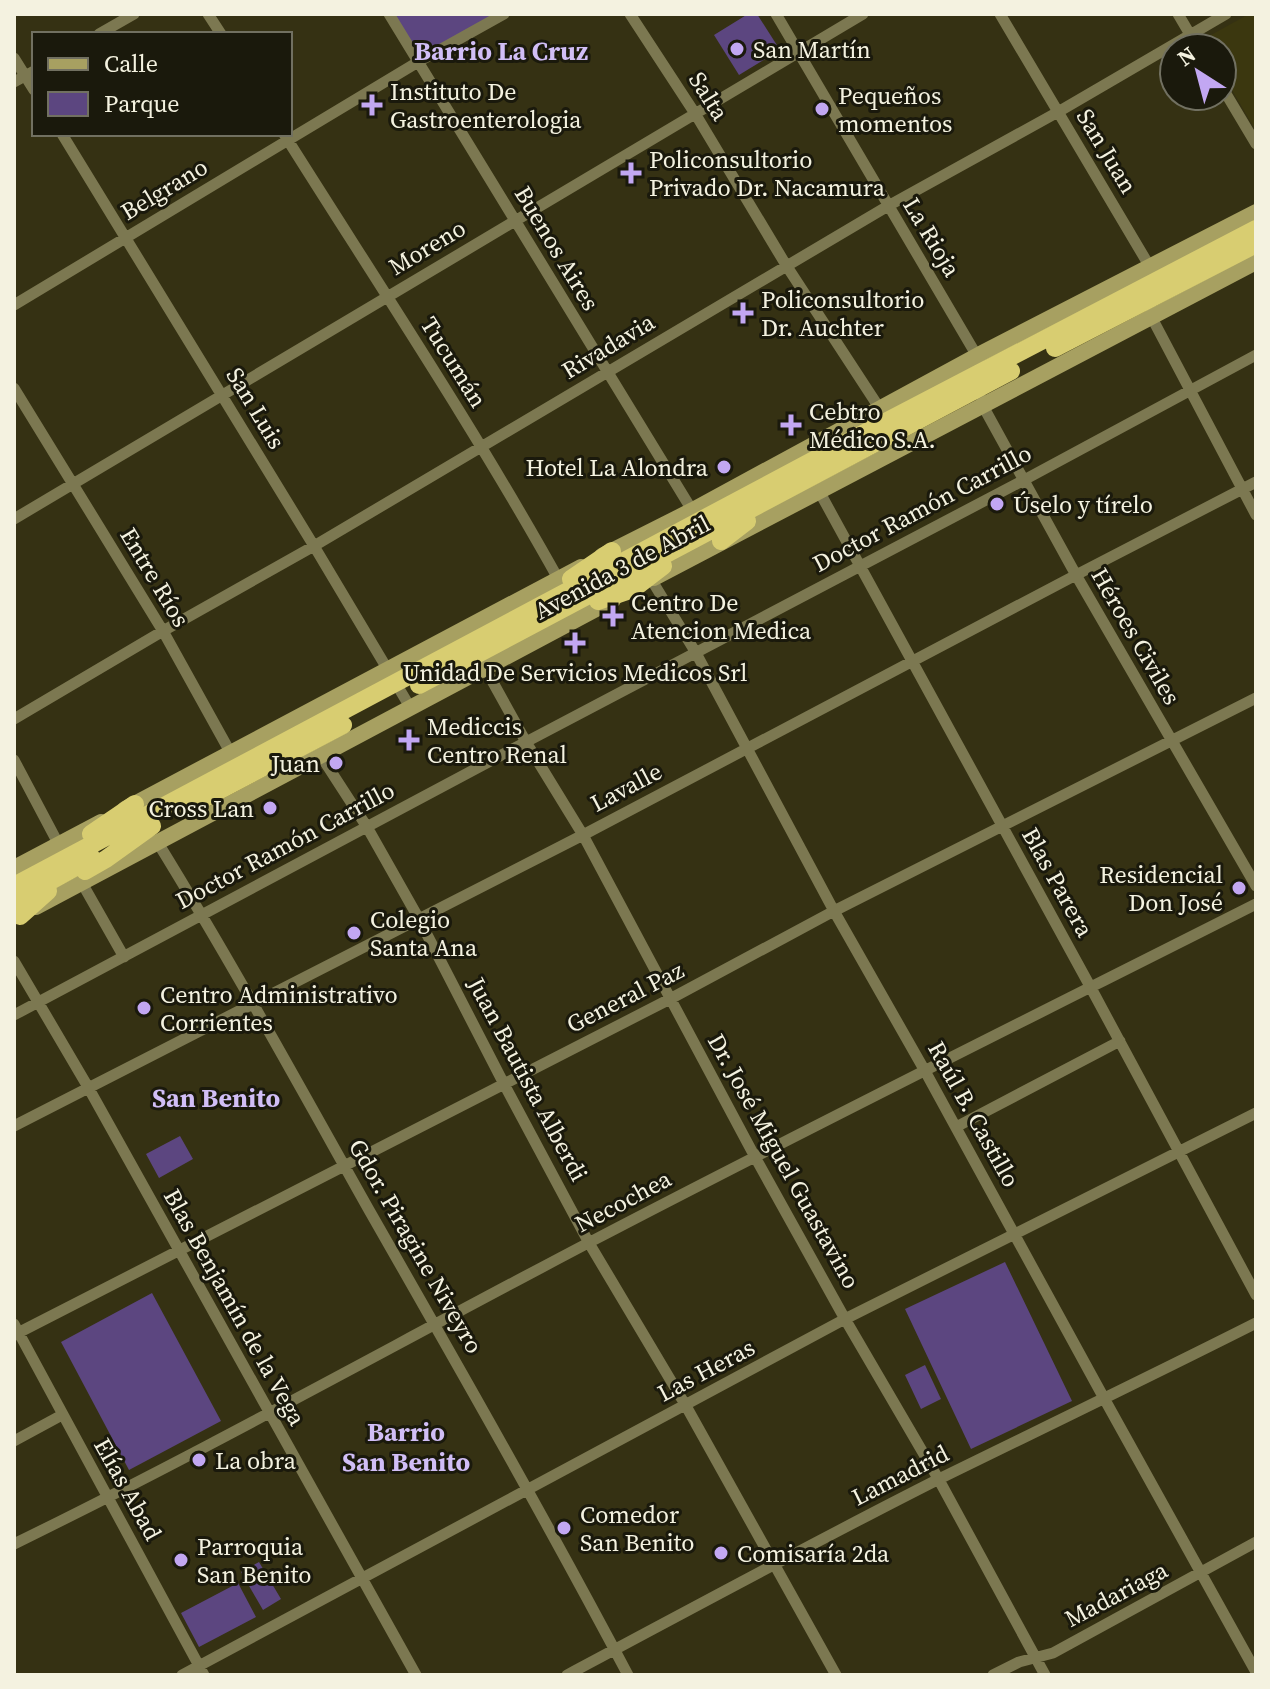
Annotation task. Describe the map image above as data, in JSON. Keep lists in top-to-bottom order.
{
  "streets": {
    "highway": ["Avenida 3 de Abril"],
    "street": [
      "Salta",
      "San Juan",
      "Belgrano",
      "La Rioja",
      "Moreno",
      "Buenos Aires",
      "Rivadavia",
      "Tucumán",
      "San Luis",
      "Doctor Ramón Carrillo",
      "Entre Ríos",
      "Héroes Civiles",
      "Lavalle",
      "Blas Parera",
      "General Paz",
      "Juan Bautista Alberdi",
      "Raúl B. Castillo",
      "Dr. José Miguel Guastavino",
      "Necochea",
      "Gdor. Piragine Niveyro",
      "Blas Benjamín de la Vega",
      "Las Heras",
      "Lamadrid",
      "Elías Abad",
      "Madariaga"
    ]
  },
  "crossings": [
    ["Salta", "Moreno"],
    ["Salta", "Rivadavia"],
    ["Salta", "Avenida 3 de Abril"],
    ["San Juan", "Rivadavia"],
    ["San Juan", "Doctor Ramón Carrillo"],
    ["San Juan", "Avenida 3 de Abril"],
    ["San Juan", "Lavalle"],
    ["Belgrano", "Buenos Aires"],
    ["Belgrano", "Tucumán"],
    ["Belgrano", "San Luis"],
    ["La Rioja", "Moreno"],
    ["La Rioja", "Rivadavia"],
    ["La Rioja", "Avenida 3 de Abril"],
    ["La Rioja", "Héroes Civiles"],
    ["Moreno", "Buenos Aires"],
    ["Moreno", "Tucumán"],
    ["Moreno", "San Luis"],
    ["Moreno", "Entre Ríos"],
    ["Buenos Aires", "Rivadavia"],
    ["Buenos Aires", "Avenida 3 de Abril"],
    ["Rivadavia", "Tucumán"],
    ["Rivadavia", "San Luis"],
    ["Rivadavia", "Entre Ríos"],
    ["Tucumán", "Avenida 3 de Abril"],
    ["San Luis", "Avenida 3 de Abril"],
    ["Doctor Ramón Carrillo", "Héroes Civiles"],
    ["Doctor Ramón Carrillo", "Blas Parera"],
    ["Doctor Ramón Carrillo", "Juan Bautista Alberdi"],
    ["Doctor Ramón Carrillo", "Raúl B. Castillo"],
    ["Doctor Ramón Carrillo", "Dr. José Miguel Guastavino"],
    ["Doctor Ramón Carrillo", "Gdor. Piragine Niveyro"],
    ["Doctor Ramón Carrillo", "Blas Benjamín de la Vega"],
    ["Avenida 3 de Abril", "Entre Ríos"],
    ["Avenida 3 de Abril", "Héroes Civiles"],
    ["Avenida 3 de Abril", "Blas Parera"],
    ["Avenida 3 de Abril", "Juan Bautista Alberdi"],
    ["Avenida 3 de Abril", "Raúl B. Castillo"],
    ["Avenida 3 de Abril", "Dr. José Miguel Guastavino"],
    ["Avenida 3 de Abril", "Gdor. Piragine Niveyro"],
    ["Héroes Civiles", "Lavalle"],
    ["Héroes Civiles", "General Paz"],
    ["Lavalle", "Blas Parera"],
    ["Lavalle", "Juan Bautista Alberdi"],
    ["Lavalle", "Raúl B. Castillo"],
    ["Lavalle", "Dr. José Miguel Guastavino"],
    ["Lavalle", "Gdor. Piragine Niveyro"],
    ["Lavalle", "Blas Benjamín de la Vega"],
    ["Blas Parera", "General Paz"],
    ["Blas Parera", "Necochea"],
    ["Blas Parera", "Las Heras"],
    ["General Paz", "Juan Bautista Alberdi"],
    ["General Paz", "Raúl B. Castillo"],
    ["General Paz", "Dr. José Miguel Guastavino"],
    ["General Paz", "Gdor. Piragine Niveyro"],
    ["General Paz", "Blas Benjamín de la Vega"],
    ["General Paz", "Elías Abad"],
    ["Juan Bautista Alberdi", "Necochea"],
    ["Juan Bautista Alberdi", "Las Heras"],
    ["Juan Bautista Alberdi", "Lamadrid"],
    ["Raúl B. Castillo", "Necochea"],
    ["Raúl B. Castillo", "Las Heras"],
    ["Raúl B. Castillo", "Lamadrid"],
    ["Raúl B. Castillo", "Madariaga"],
    ["Dr. José Miguel Guastavino", "Necochea"],
    ["Dr. José Miguel Guastavino", "Las Heras"],
    ["Dr. José Miguel Guastavino", "Lamadrid"],
    ["Dr. José Miguel Guastavino", "Madariaga"],
    ["Necochea", "Gdor. Piragine Niveyro"],
    ["Necochea", "Blas Benjamín de la Vega"],
    ["Necochea", "Elías Abad"],
    ["Gdor. Piragine Niveyro", "Las Heras"],
    ["Gdor. Piragine Niveyro", "Lamadrid"],
    ["Blas Benjamín de la Vega", "Las Heras"],
    ["Las Heras", "Elías Abad"]
  ],
  "districts": ["Barrio La Cruz", "San Benito", "Barrio San Benito"],
  "places": {
    "other": [
      "San Martín",
      "Pequeños momentos",
      "Hotel La Alondra",
      "Úselo y tírelo",
      "Juan",
      "Cross Lan",
      "Residencial Don José",
      "Colegio Santa Ana",
      "Centro Administrativo Corrientes",
      "La obra",
      "Comedor San Benito",
      "Comisaría 2da",
      "Parroquia San Benito"
    ],
    "health": [
      "Instituto De Gastroenterologia",
      "Policonsultorio Privado Dr. Nacamura",
      "Policonsultorio Dr. Auchter",
      "Cebtro Médico S.A.",
      "Centro De Atencion Medica",
      "Unidad De Servicios Medicos Srl",
      "Mediccis Centro Renal"
    ]
  },
  "legend": ["Calle", "Parque"],
  "north": "top left"
}
